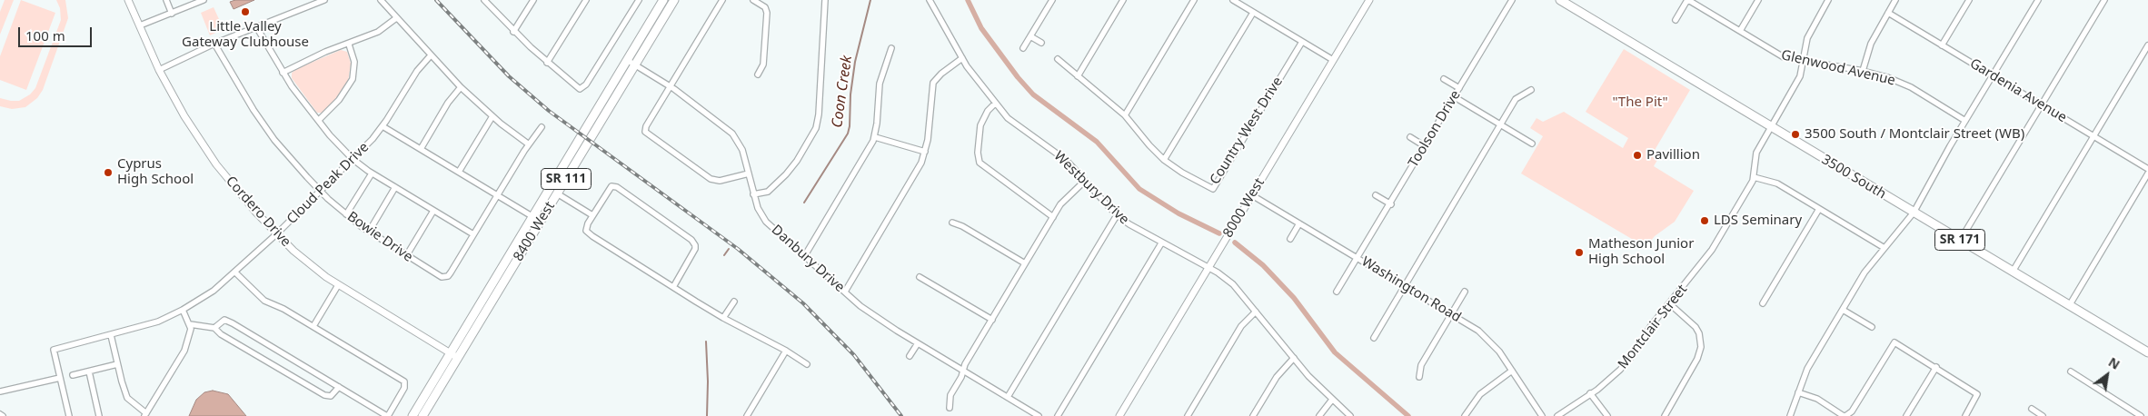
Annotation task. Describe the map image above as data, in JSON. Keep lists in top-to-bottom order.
{
  "streets": {
    "main road": [
      "3500 South",
      "SR 111",
      "8400 West",
      "SR 171"
    ],
    "street": [
      "Glenwood Avenue",
      "Gardenia Avenue",
      "Toolson Drive",
      "Country West Drive",
      "Cloud Peak Drive",
      "Westbury Drive",
      "8000 West",
      "Cordero Drive",
      "Bowie Drive",
      "Danbury Drive",
      "Washington Road",
      "Montclair Street"
    ]
  },
  "crossings": [
    ["Glenwood Avenue", "Montclair Street"],
    ["Toolson Drive", "Washington Road"],
    ["3500 South", "Montclair Street"],
    ["Cloud Peak Drive", "Cordero Drive"],
    ["Cloud Peak Drive", "Bowie Drive"],
    ["Westbury Drive", "8000 West"],
    ["8000 West", "Washington Road"],
    ["Cordero Drive", "8400 West"],
    ["8400 West", "Danbury Drive"]
  ],
  "water": ["Coon Creek"],
  "parks": ["\"The Pit\""],
  "places": [
    "Little Valley Gateway Clubhouse",
    "3500 South / Montclair Street (WB)",
    "Pavillion",
    "Cyprus High School",
    "LDS Seminary",
    "Matheson Junior High School"
  ],
  "scale_bar": "100 m",
  "north": "top right"
}
